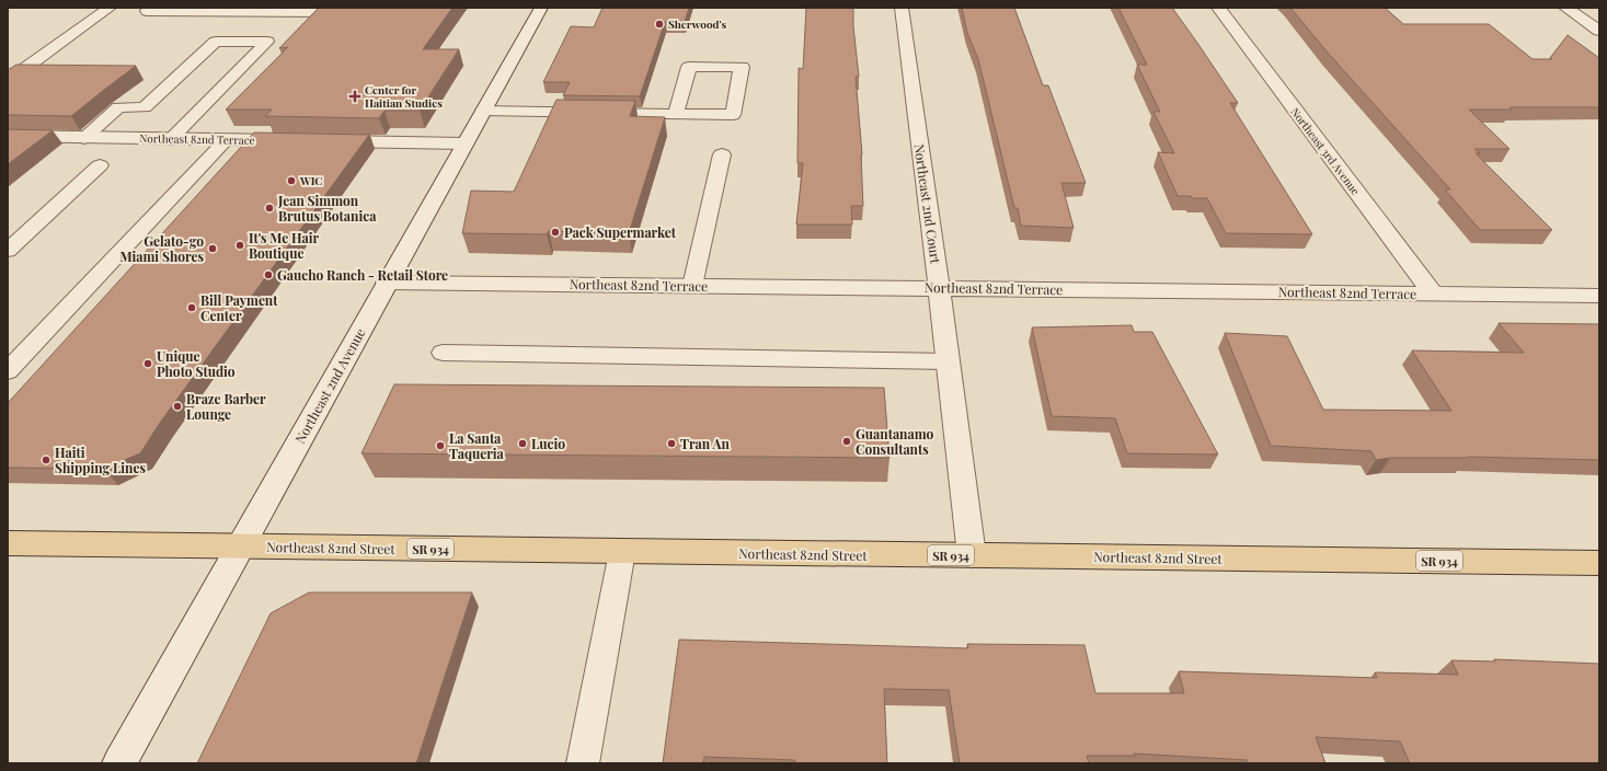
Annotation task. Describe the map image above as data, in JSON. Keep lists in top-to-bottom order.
{
  "streets": {
    "main road": ["Northeast 82nd Street", "SR 934"],
    "street": [
      "Northeast 82nd Terrace",
      "Northeast 3rd Avenue",
      "Northeast 2nd Court",
      "Northeast 2nd Avenue"
    ]
  },
  "crossings": [
    ["Northeast 82nd Terrace", "Northeast 3rd Avenue"],
    ["Northeast 82nd Terrace", "Northeast 2nd Court"],
    ["Northeast 82nd Terrace", "Northeast 2nd Avenue"],
    ["Northeast 2nd Court", "Northeast 82nd Street"],
    ["Northeast 2nd Avenue", "Northeast 82nd Street"]
  ],
  "places": {
    "other": [
      "Sherwood's",
      "WIC",
      "Jean Simmon Brutus Botanica",
      "Pack Supermarket",
      "It's Me Hair Boutique",
      "Gelato-go Miami Shores",
      "Gaucho Ranch - Retail Store",
      "Bill Payment Center",
      "Unique Photo Studio",
      "Braze Barber Lounge",
      "Guantanamo Consultants",
      "Lucio",
      "Tran An",
      "La Santa Taqueria",
      "Haiti Shipping Lines"
    ],
    "health": ["Center for Haitian Studies"]
  }
}
